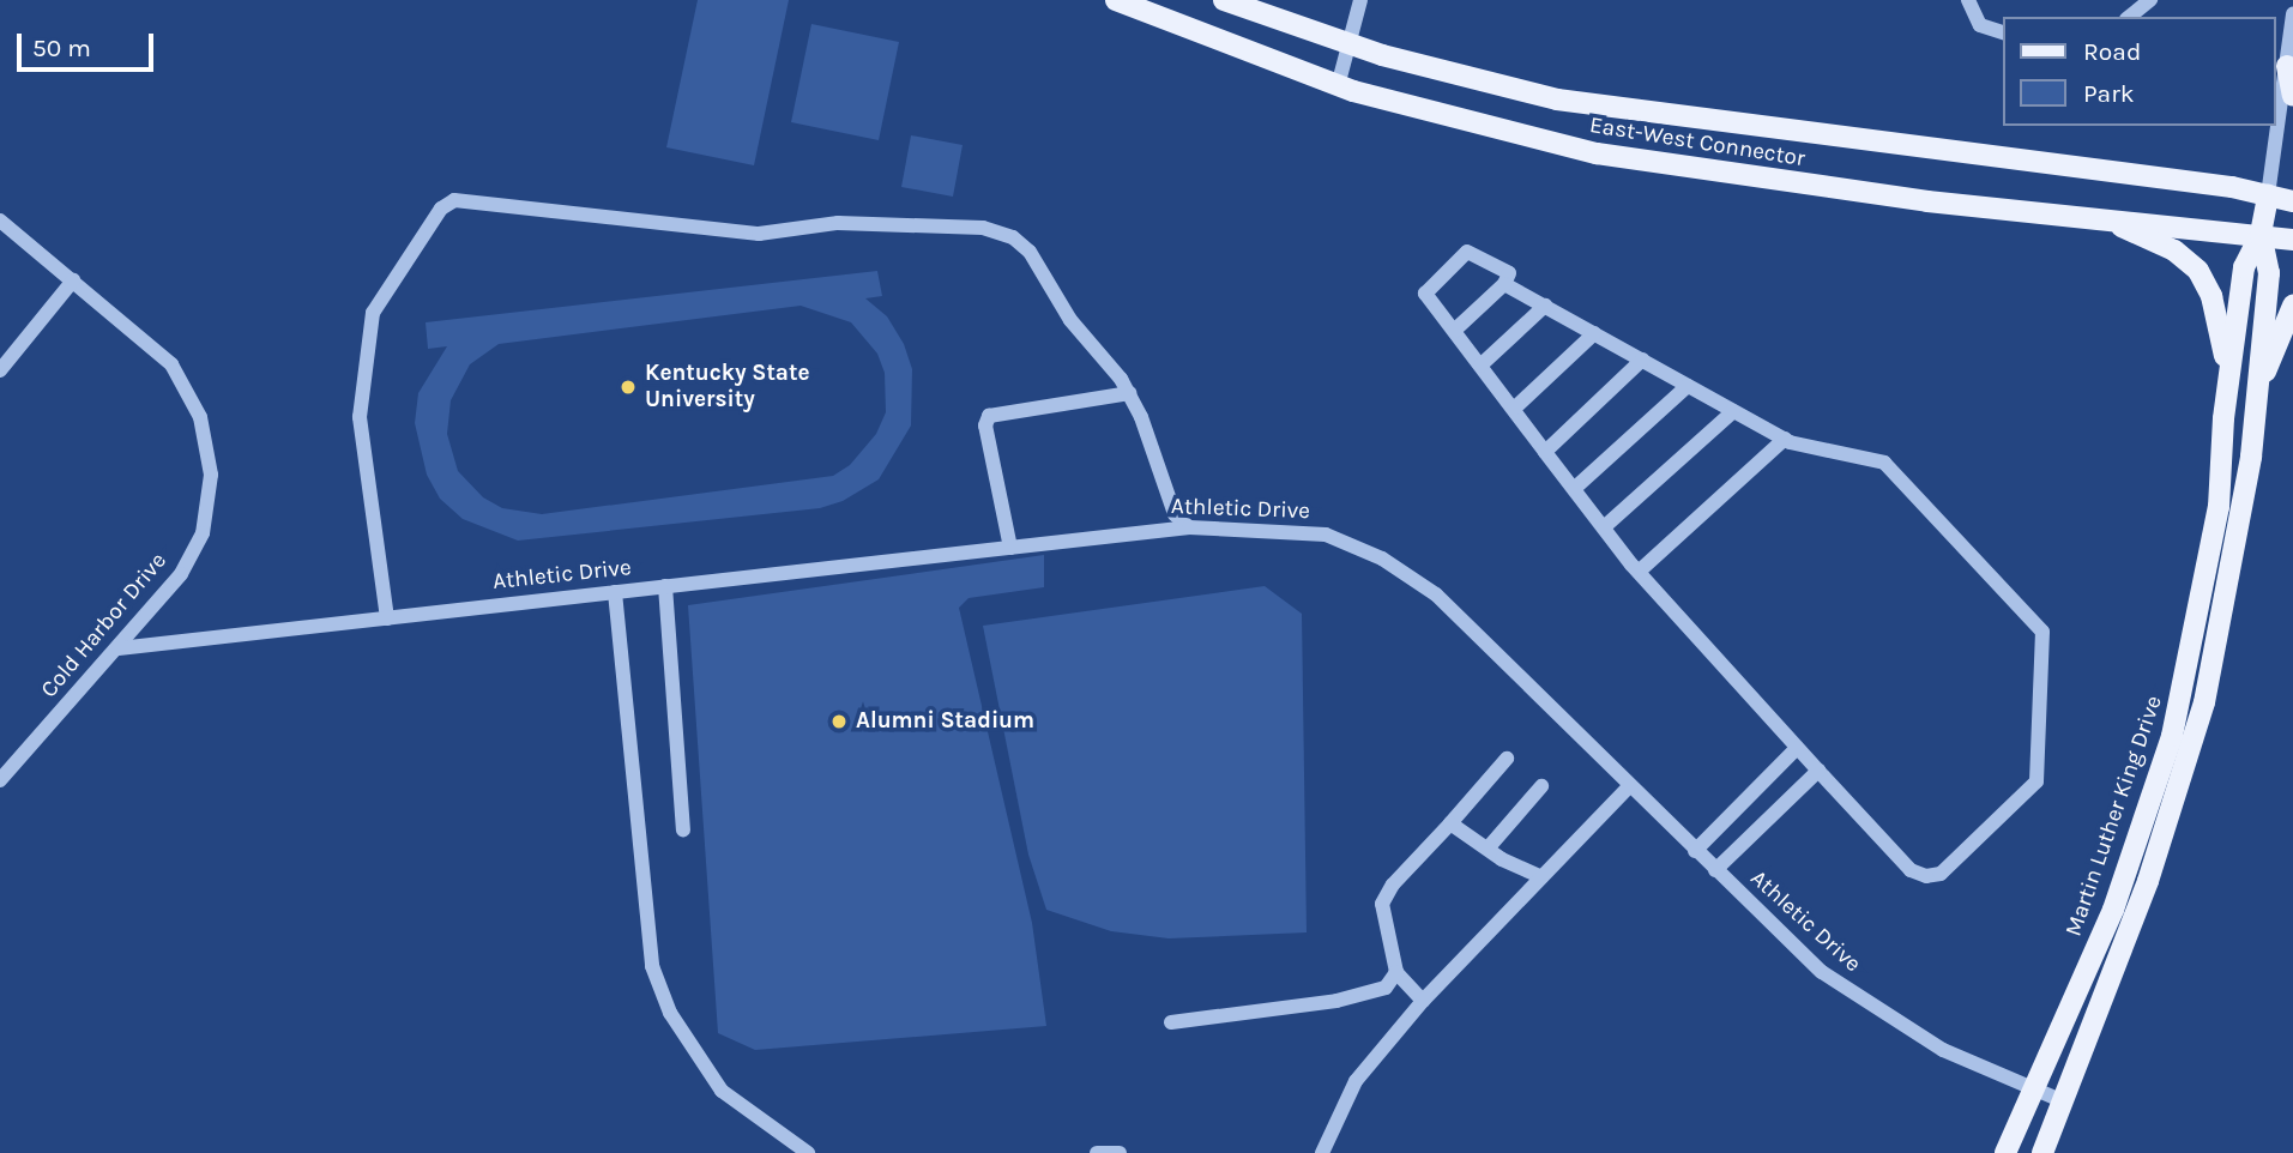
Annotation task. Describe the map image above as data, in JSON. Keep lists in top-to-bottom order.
{
  "streets": {
    "main road": ["East-West Connector", "Martin Luther King Drive"],
    "street": ["Athletic Drive", "Cold Harbor Drive"]
  },
  "crossings": [
    ["East-West Connector", "Martin Luther King Drive"],
    ["Athletic Drive", "Cold Harbor Drive"],
    ["Athletic Drive", "Martin Luther King Drive"]
  ],
  "places": ["Kentucky State University", "Alumni Stadium"],
  "legend": ["Road", "Park"],
  "scale_bar": "50 m"
}
